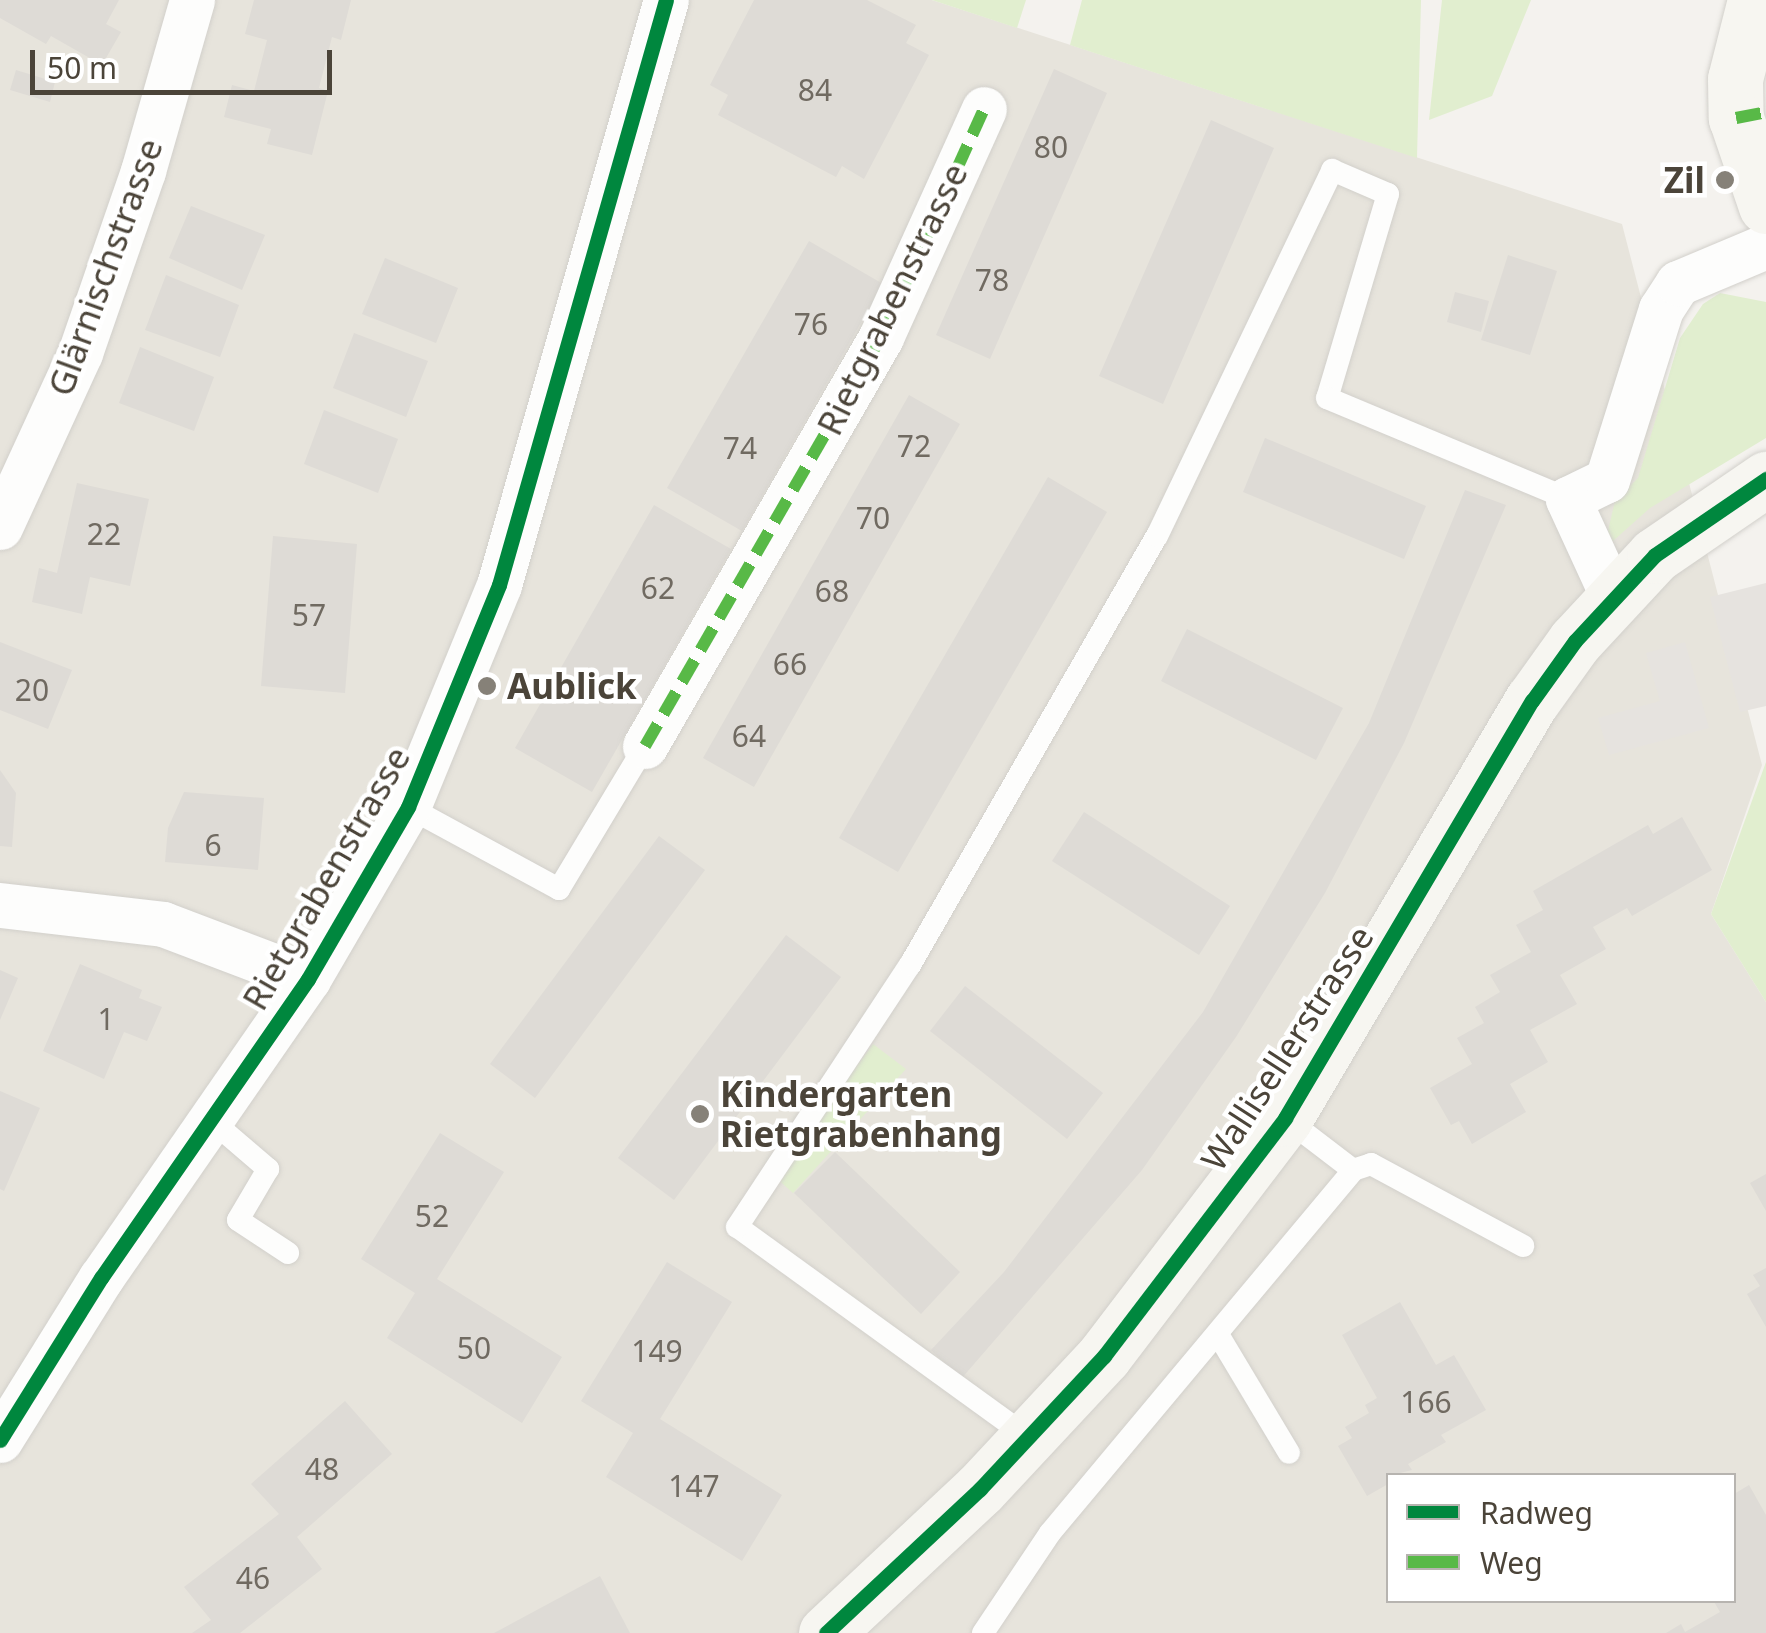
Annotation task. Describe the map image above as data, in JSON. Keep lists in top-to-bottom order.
{
  "streets": {
    "main road": ["Wallisellerstrasse"],
    "street": ["Glärnischstrasse", "Rietgrabenstrasse"]
  },
  "places": ["Zil", "Aublick", "Kindergarten Rietgrabenhang"],
  "house_numbers": [
    "84",
    "80",
    "78",
    "76",
    "72",
    "74",
    "70",
    "22",
    "62",
    "68",
    "57",
    "66",
    "20",
    "64",
    "6",
    "1",
    "52",
    "50",
    "149",
    "166",
    "48",
    "147",
    "46"
  ],
  "legend": ["Radweg", "Weg"],
  "scale_bar": "50 m"
}
